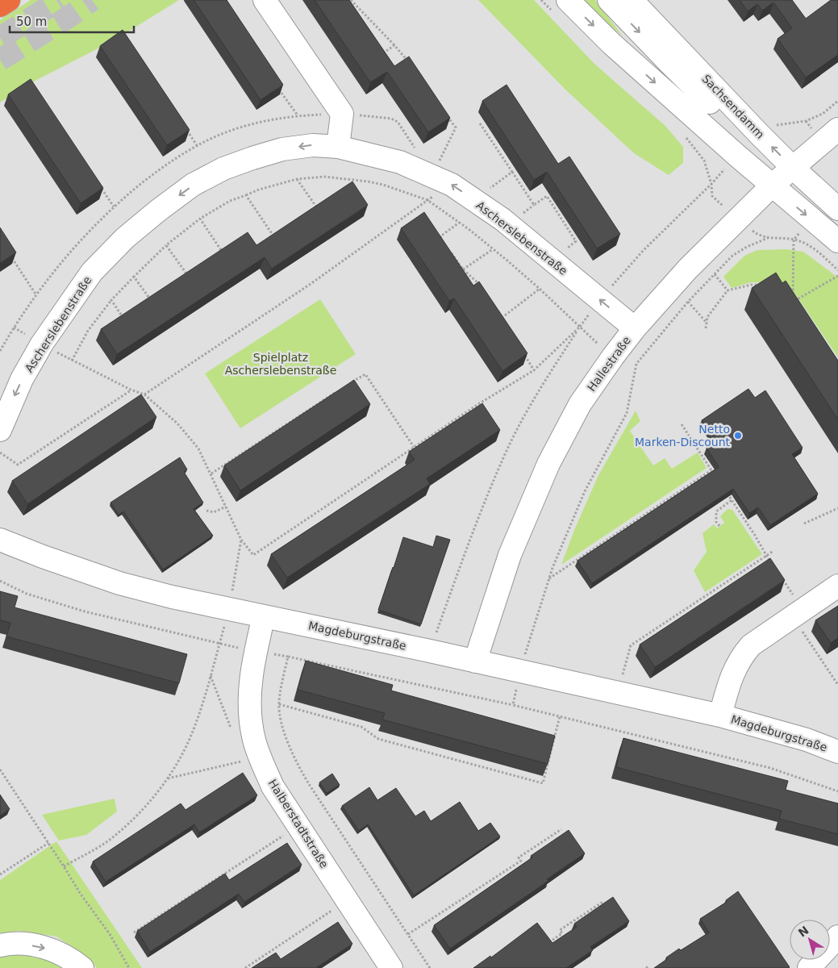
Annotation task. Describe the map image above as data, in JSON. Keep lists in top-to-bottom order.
{
  "streets": {
    "street": [
      "Sachsendamm",
      "Ascherslebenstraße",
      "Hallestraße",
      "Magdeburgstraße",
      "Halberstadtstraße"
    ]
  },
  "crossings": [
    ["Sachsendamm", "Hallestraße"],
    ["Ascherslebenstraße", "Hallestraße"],
    ["Hallestraße", "Magdeburgstraße"],
    ["Magdeburgstraße", "Halberstadtstraße"]
  ],
  "parks": ["Spielplatz Ascherslebenstraße"],
  "places": ["Netto Marken-Discount"],
  "scale_bar": "50 m",
  "north": "top left"
}
